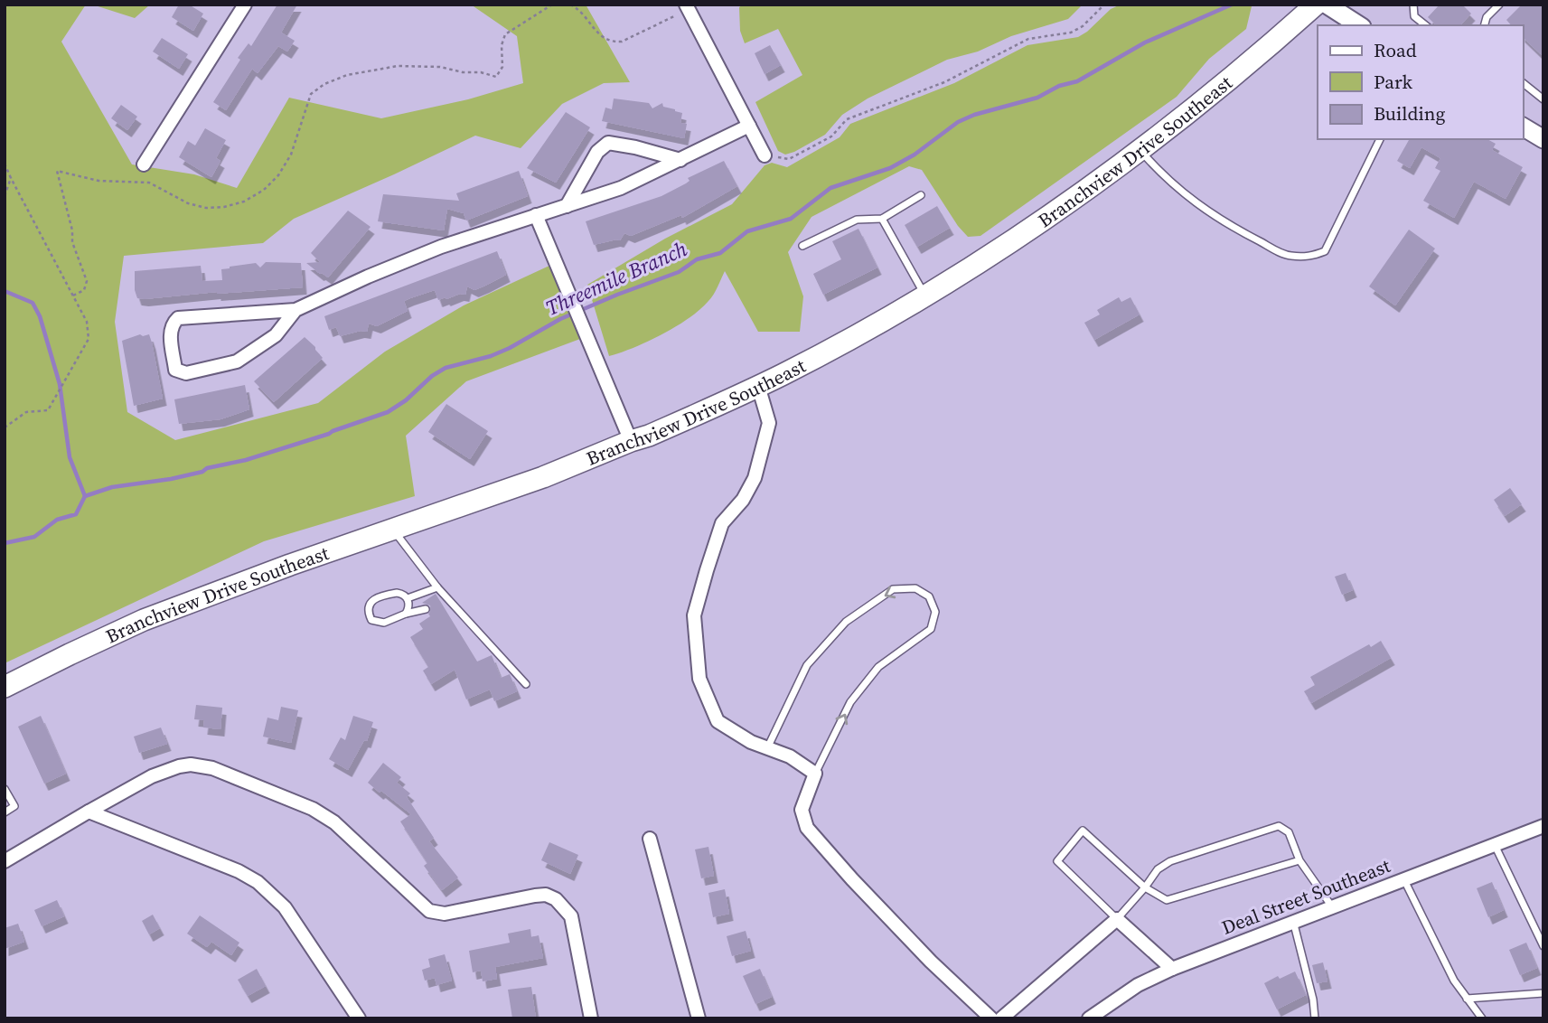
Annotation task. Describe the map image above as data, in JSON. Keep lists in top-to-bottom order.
{
  "streets": {
    "main road": ["Branchview Drive Southeast"],
    "street": ["Deal Street Southeast"]
  },
  "water": ["Threemile Branch"],
  "legend": ["Road", "Park", "Building"]
}
